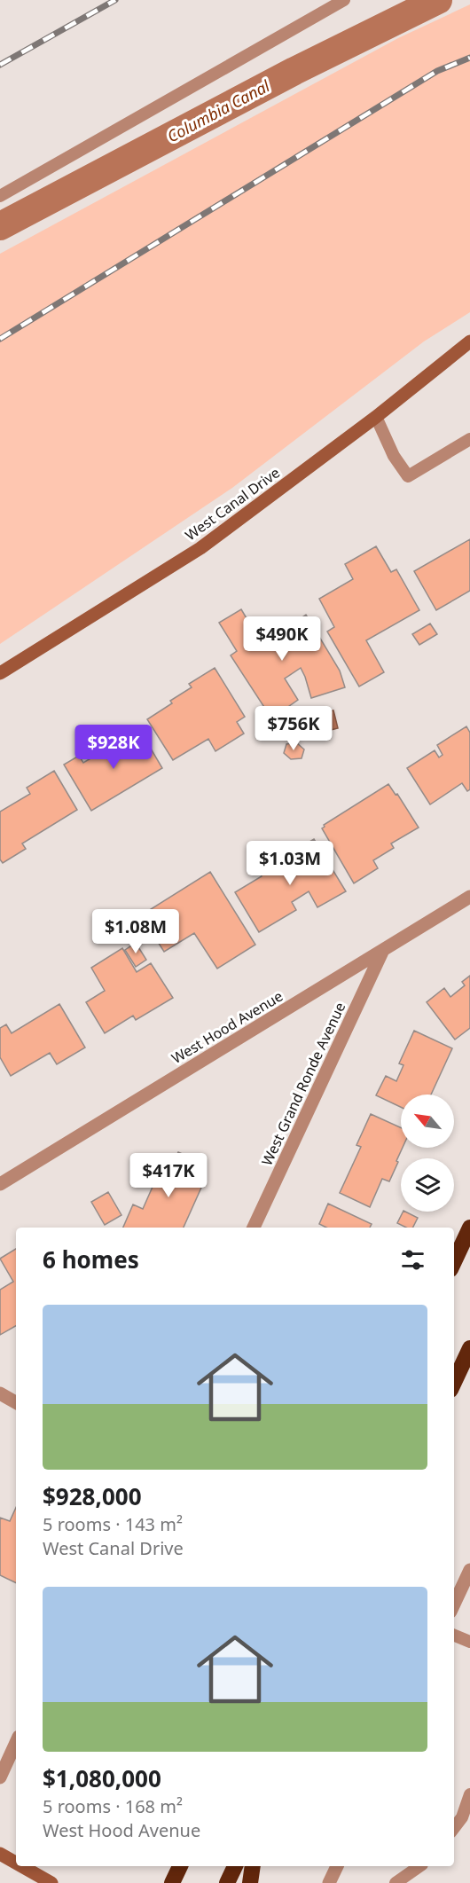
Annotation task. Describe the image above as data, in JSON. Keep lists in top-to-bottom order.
{
  "streets": {
    "street": ["West Canal Drive", "West Hood Avenue", "West Grand Ronde Avenue"]
  },
  "crossings": [
    ["West Hood Avenue", "West Grand Ronde Avenue"]
  ],
  "water": ["Columbia Canal"],
  "north": "top left",
  "page": {
    "price": [
      "$490K",
      "$756K",
      "$928K",
      "$1.03M",
      "$1.08M",
      "$417K"
    ],
    "heading": "6 homes",
    "list": [
      {
        "name": "$928,000",
        "note": "5 rooms · 143 m² · West Canal Drive"
      },
      {
        "name": "$1,080,000",
        "note": "5 rooms · 168 m² · West Hood Avenue"
      }
    ]
  }
}
